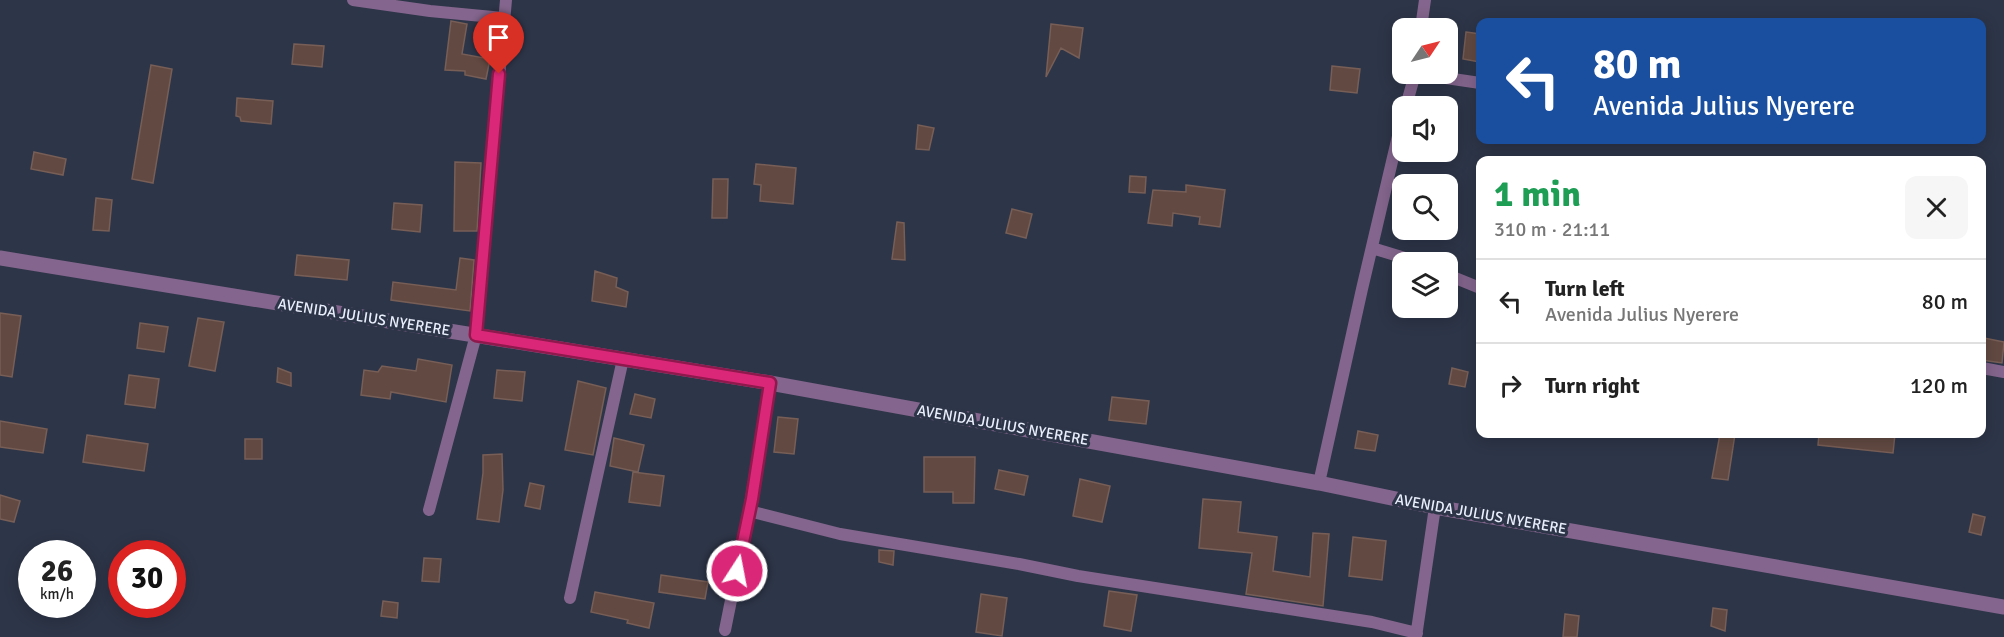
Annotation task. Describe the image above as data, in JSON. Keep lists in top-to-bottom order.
{
  "streets": {
    "street": ["AVENIDA JULIUS NYERERE"]
  },
  "north": "top right",
  "page": {
    "turn": ["80 m", "Avenida Julius Nyerere"],
    "heading": ["1 min", "310 m · 21:11"],
    "list": [
      {
        "name": "Turn left",
        "note": "Avenida Julius Nyerere",
        "value": "80 m"
      },
      {
        "name": "Turn right",
        "value": "120 m"
      }
    ],
    "speed": "26 km/h",
    "limit": "30"
  }
}
